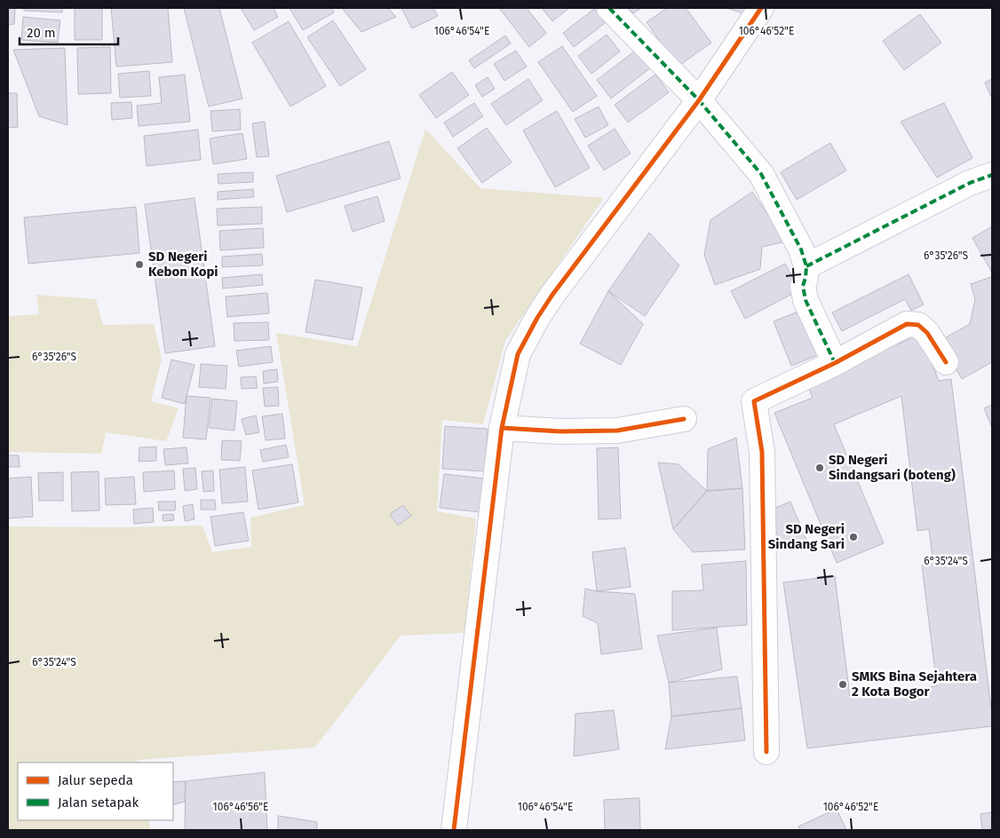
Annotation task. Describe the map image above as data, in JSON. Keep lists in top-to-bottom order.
{
  "places": [
    "SD Negeri Kebon Kopi",
    "SD Negeri Sindangsari (boteng)",
    "SD Negeri Sindang Sari",
    "SMKS Bina Sejahtera 2 Kota Bogor"
  ],
  "legend": ["Jalur sepeda", "Jalan setapak"],
  "scale_bar": "20 m",
  "coordinates": [
    "106°46'54\"E",
    "106°46'52\"E",
    "6°35'26\"S",
    "6°35'24\"S",
    "106°46'56\"E"
  ]
}
